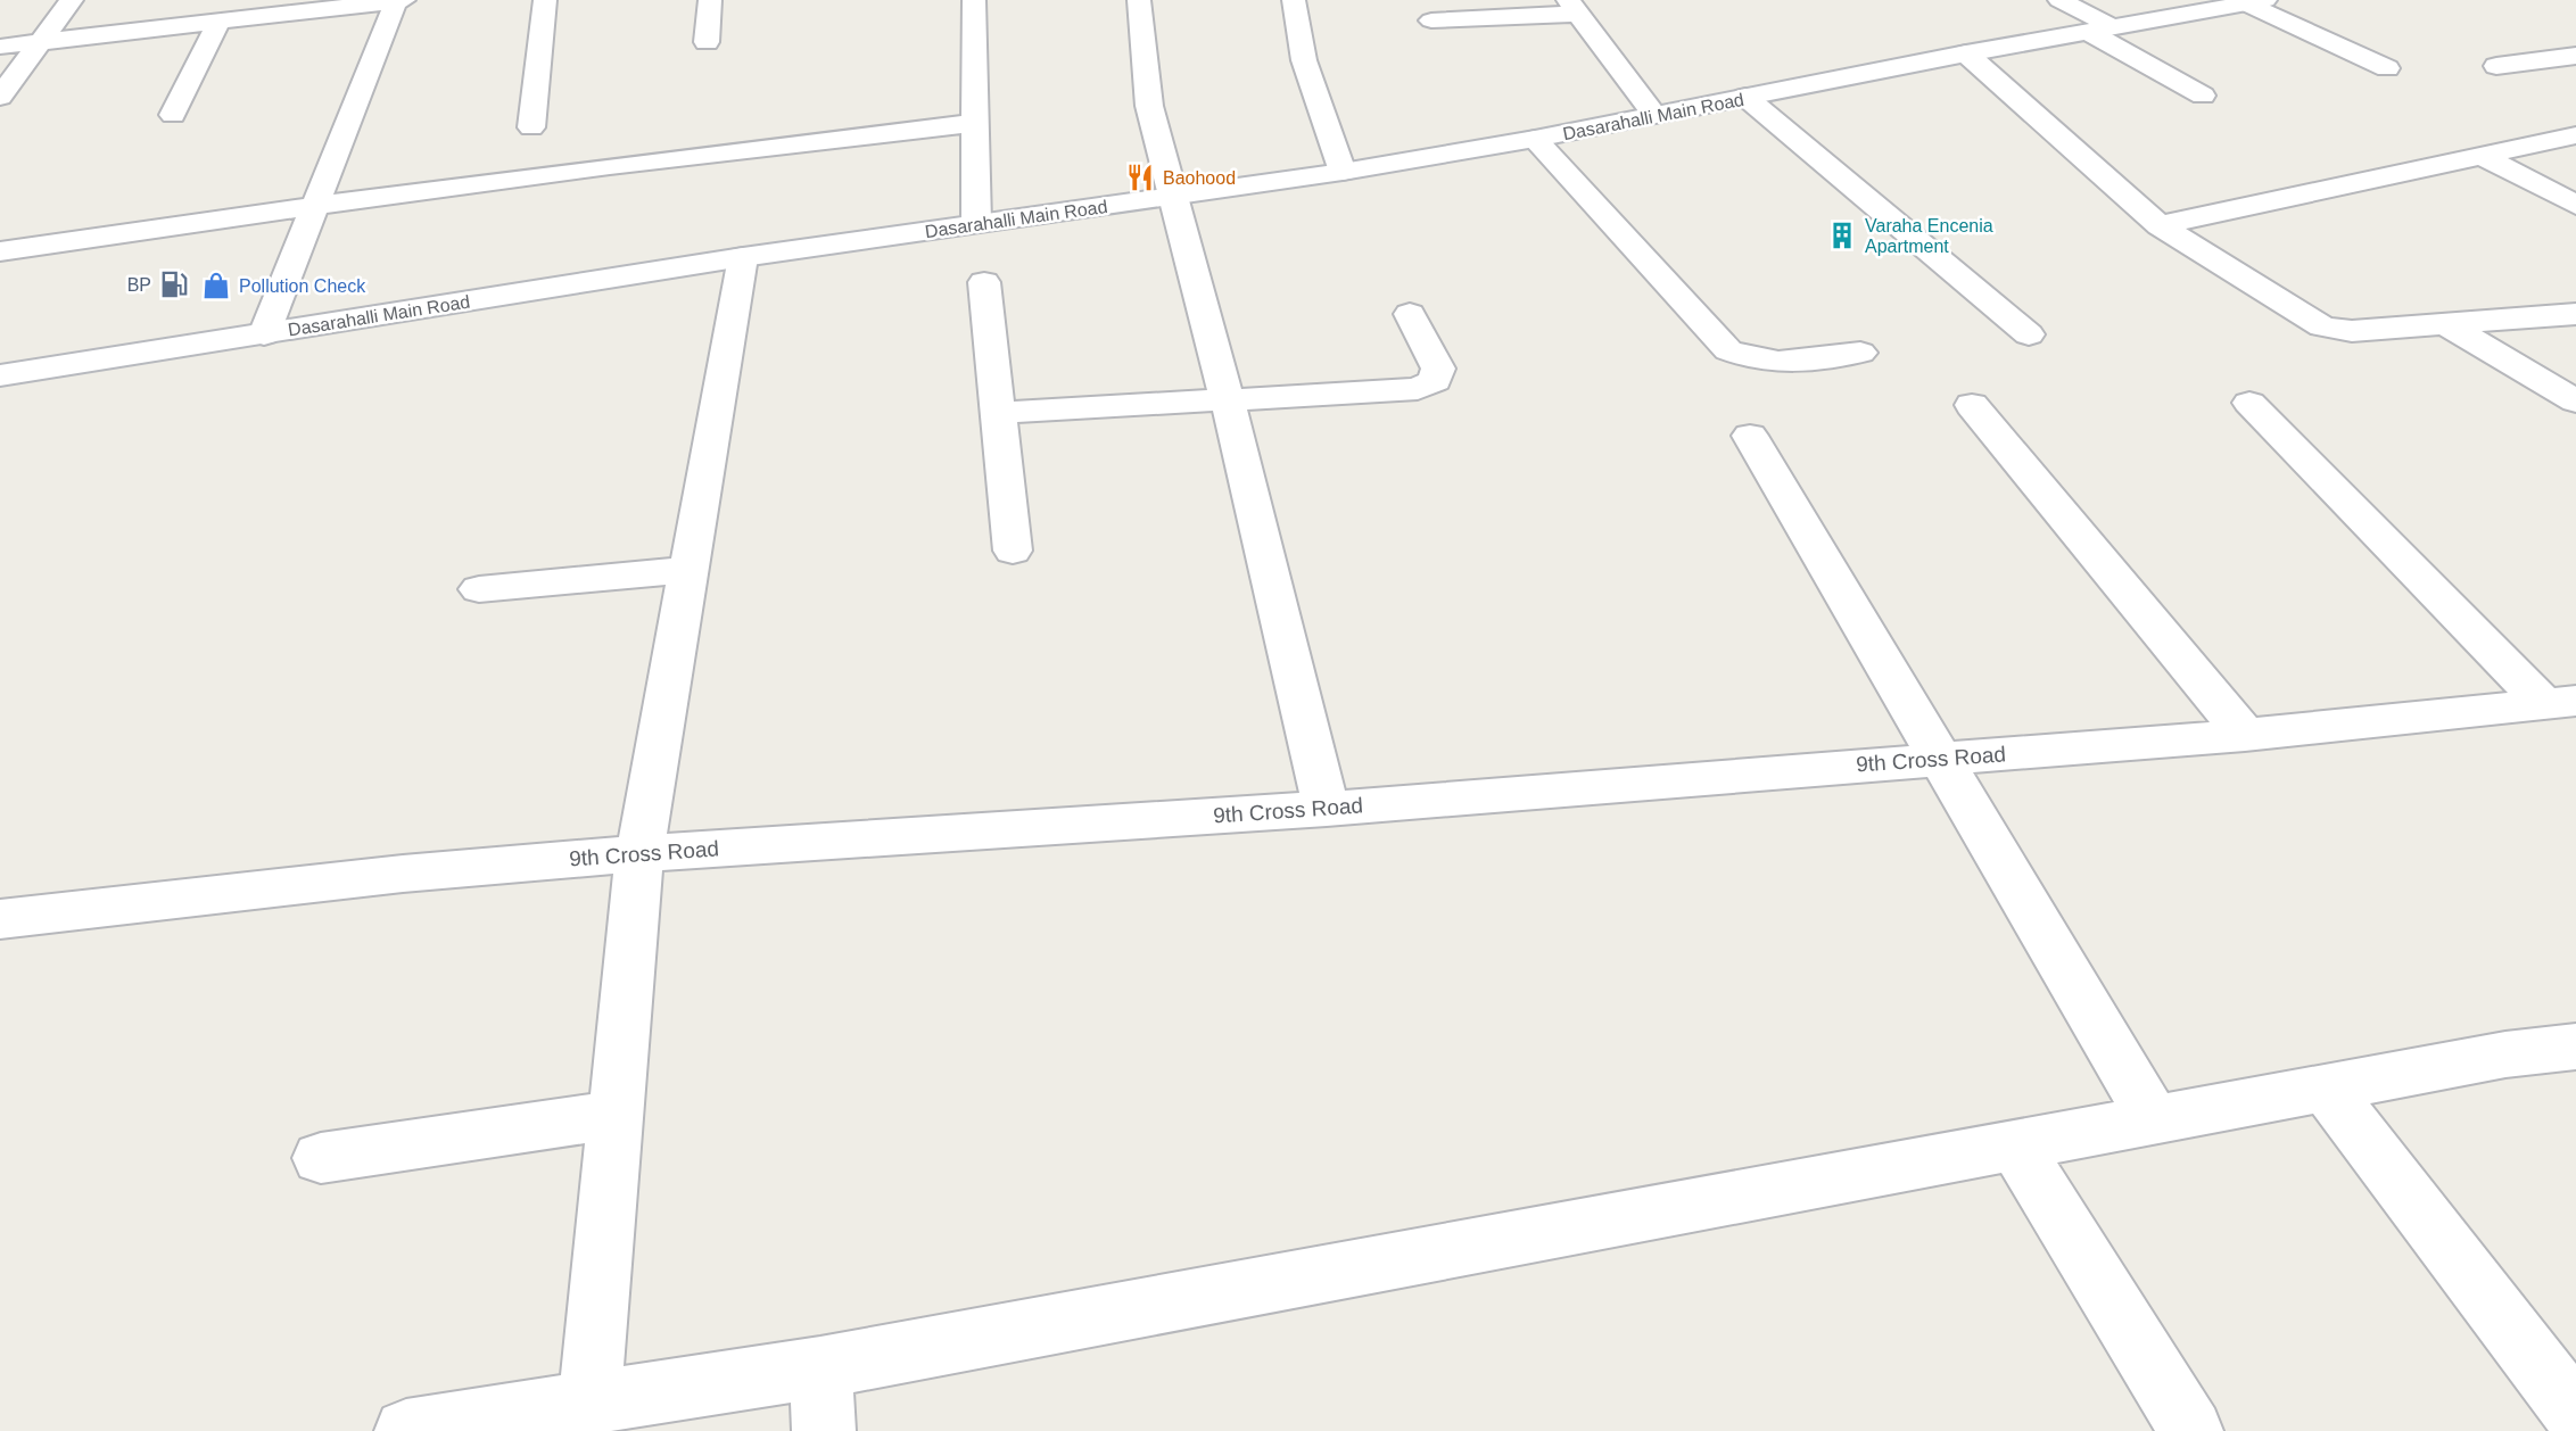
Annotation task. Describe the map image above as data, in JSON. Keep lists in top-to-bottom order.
{
  "streets": {
    "street": ["Dasarahalli Main Road", "9th Cross Road"]
  },
  "places": {
    "restaurant": ["Baohood"],
    "building": ["Varaha Encenia Apartment"],
    "fuel station": ["BP"],
    "shop": ["Pollution Check"]
  }
}
